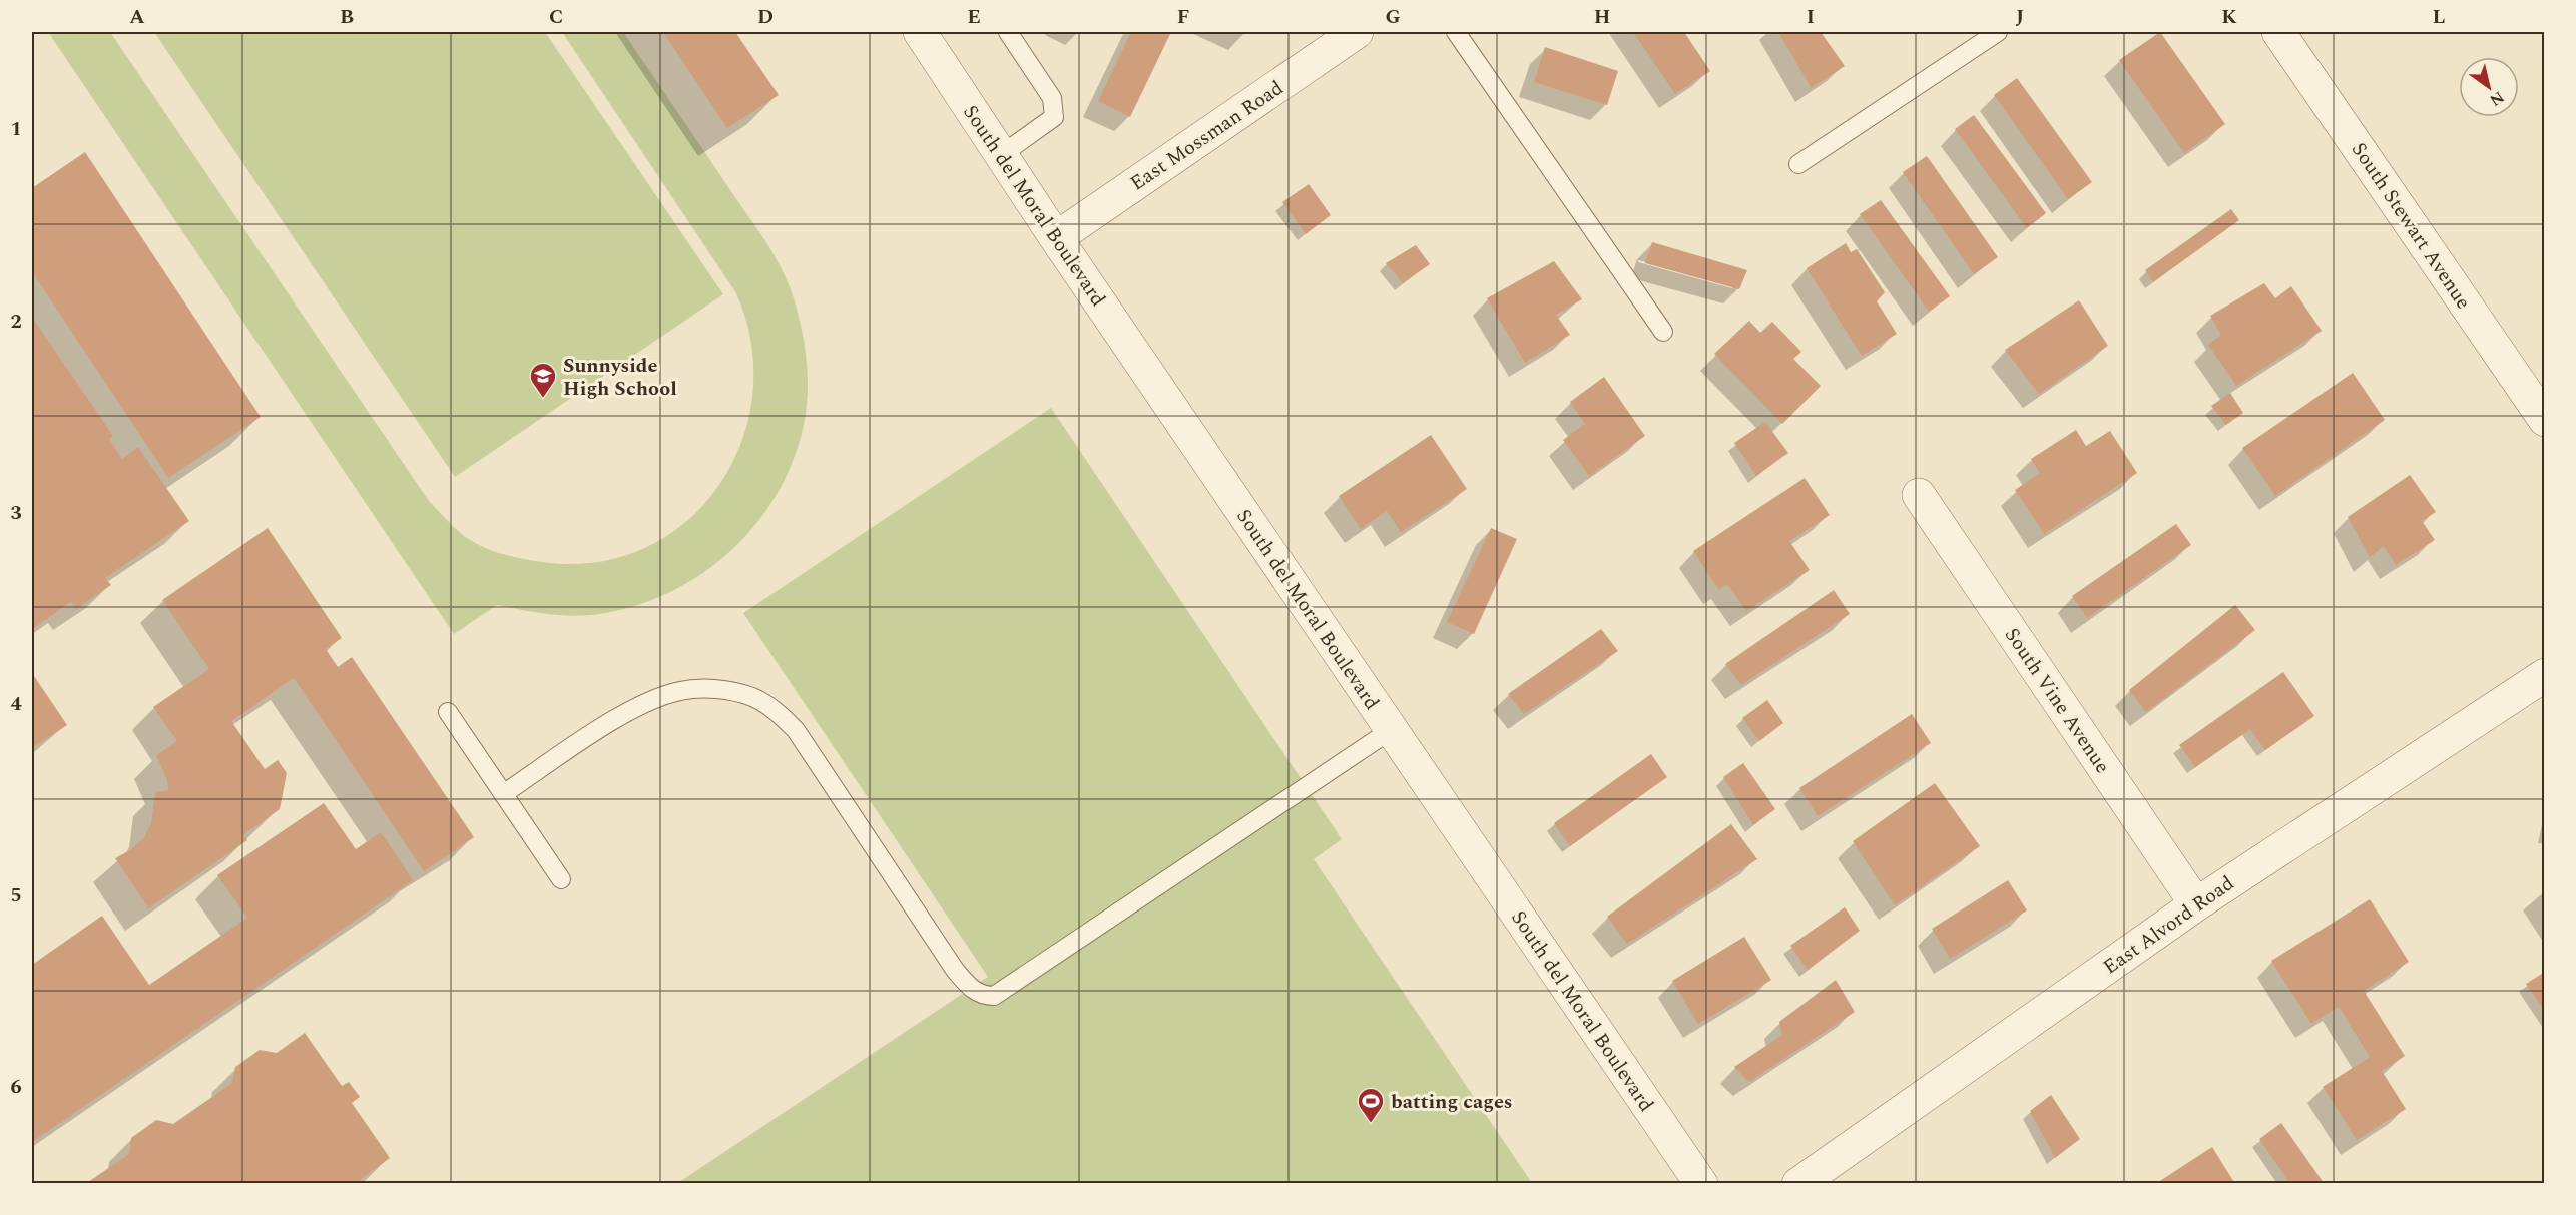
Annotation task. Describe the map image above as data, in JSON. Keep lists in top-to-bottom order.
{
  "streets": {
    "street": [
      "East Mossman Road",
      "South del Moral Boulevard",
      "South Stewart Avenue",
      "South Vine Avenue",
      "East Alvord Road"
    ]
  },
  "crossings": [
    ["East Mossman Road", "South del Moral Boulevard"],
    ["South Vine Avenue", "East Alvord Road"]
  ],
  "places": {
    "school or university": ["Sunnyside High School"],
    "sports": ["batting cages"]
  },
  "north": "bottom right",
  "grid": {
    "columns": [
      "A",
      "B",
      "C",
      "D",
      "E",
      "F",
      "G",
      "H",
      "I",
      "J",
      "K",
      "L"
    ],
    "rows": [
      "1",
      "2",
      "3",
      "4",
      "5",
      "6"
    ]
  }
}
